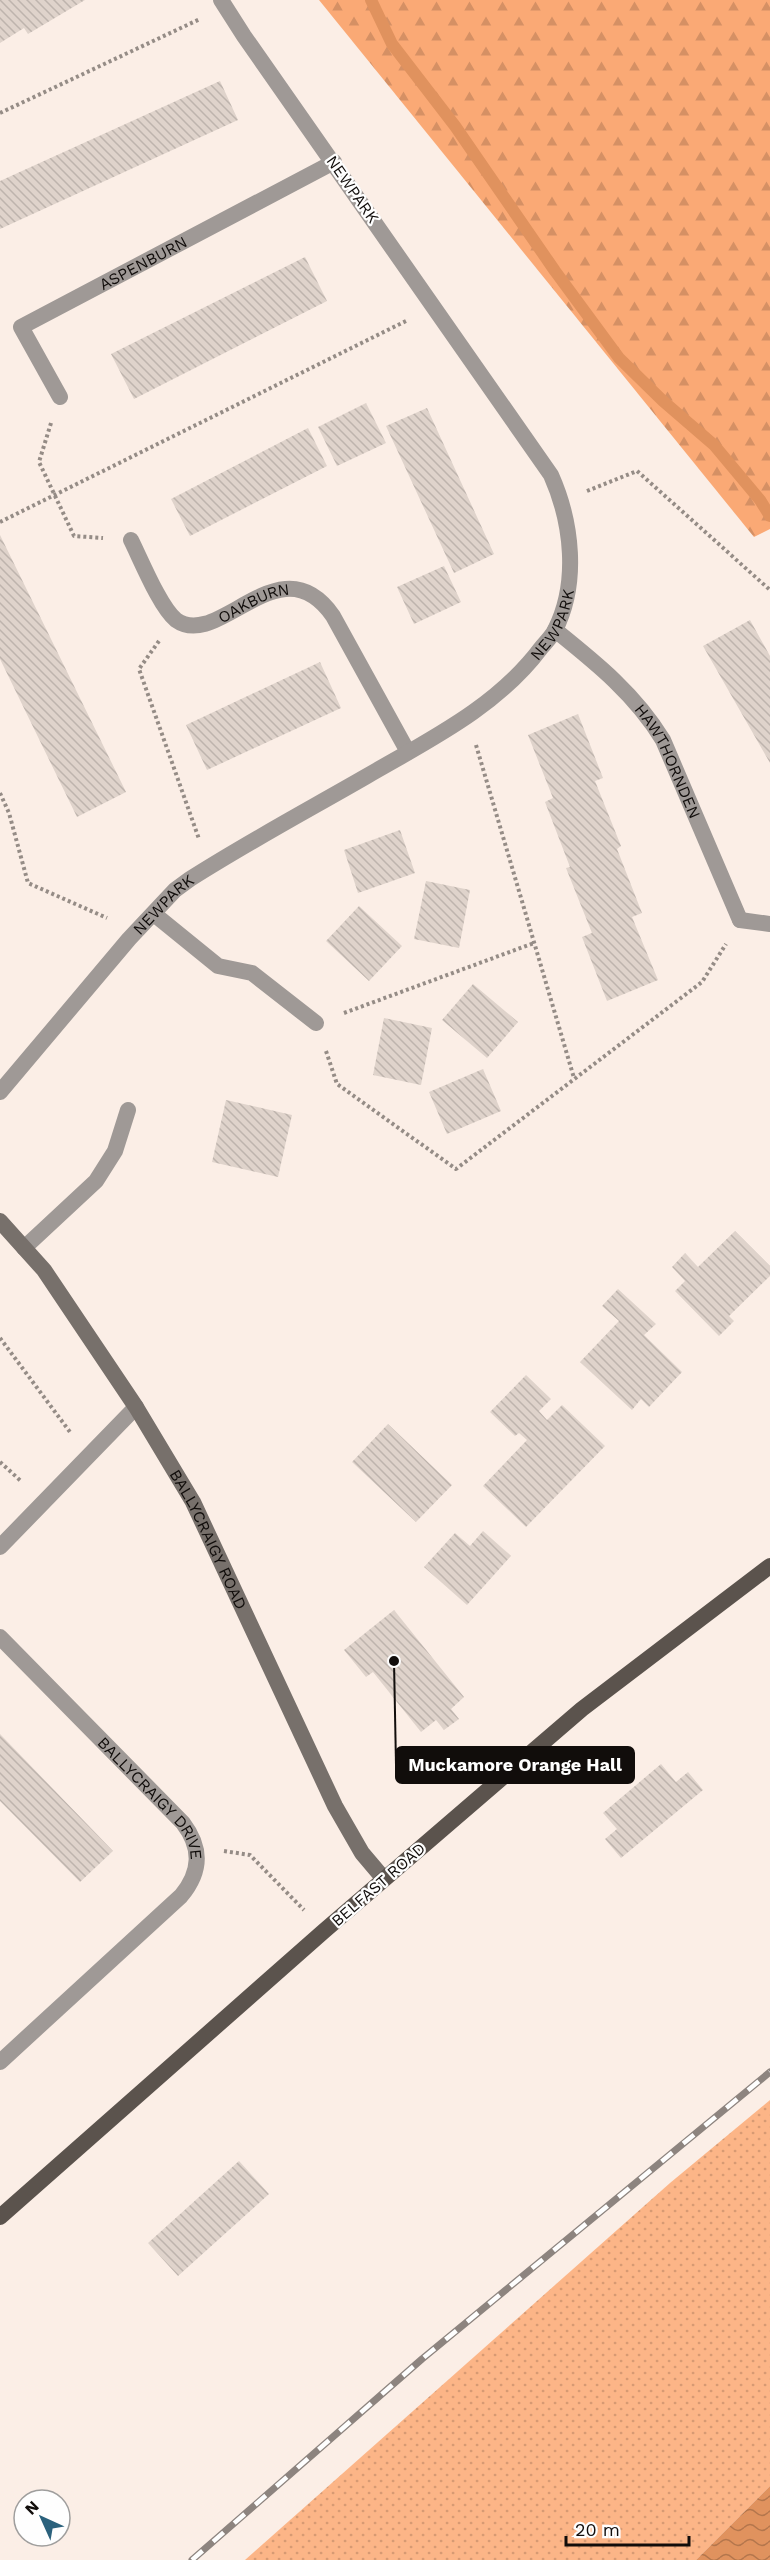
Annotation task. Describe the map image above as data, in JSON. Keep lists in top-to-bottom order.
{
  "streets": {
    "main road": ["BALLYCRAIGY ROAD", "BELFAST ROAD"],
    "street": [
      "NEWPARK",
      "ASPENBURN",
      "OAKBURN",
      "HAWTHORNDEN",
      "BALLYCRAIGY DRIVE"
    ]
  },
  "crossings": [
    ["NEWPARK", "ASPENBURN"],
    ["NEWPARK", "OAKBURN"],
    ["NEWPARK", "HAWTHORNDEN"],
    ["BALLYCRAIGY ROAD", "BELFAST ROAD"]
  ],
  "places": ["Muckamore Orange Hall"],
  "scale_bar": "20 m",
  "north": "top left"
}
